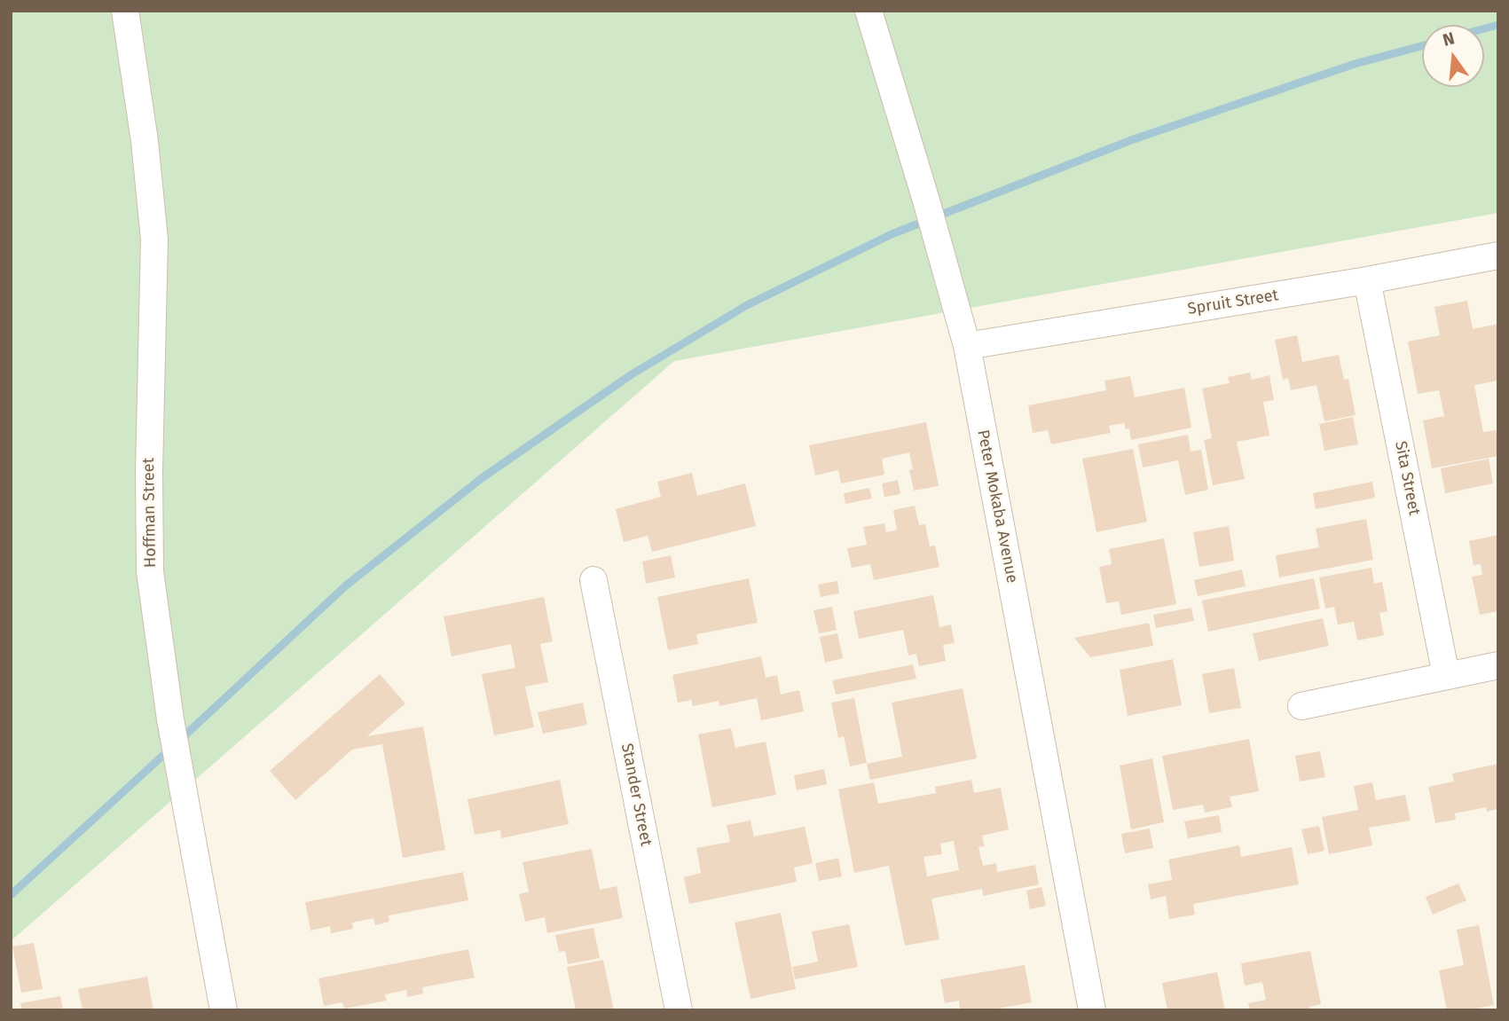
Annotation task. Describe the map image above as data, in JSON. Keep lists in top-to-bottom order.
{
  "streets": {
    "street": [
      "Spruit Street",
      "Sita Street",
      "Peter Mokaba Avenue",
      "Hoffman Street",
      "Stander Street"
    ]
  },
  "crossings": [
    ["Spruit Street", "Sita Street"],
    ["Spruit Street", "Peter Mokaba Avenue"]
  ],
  "north": "top"
}
